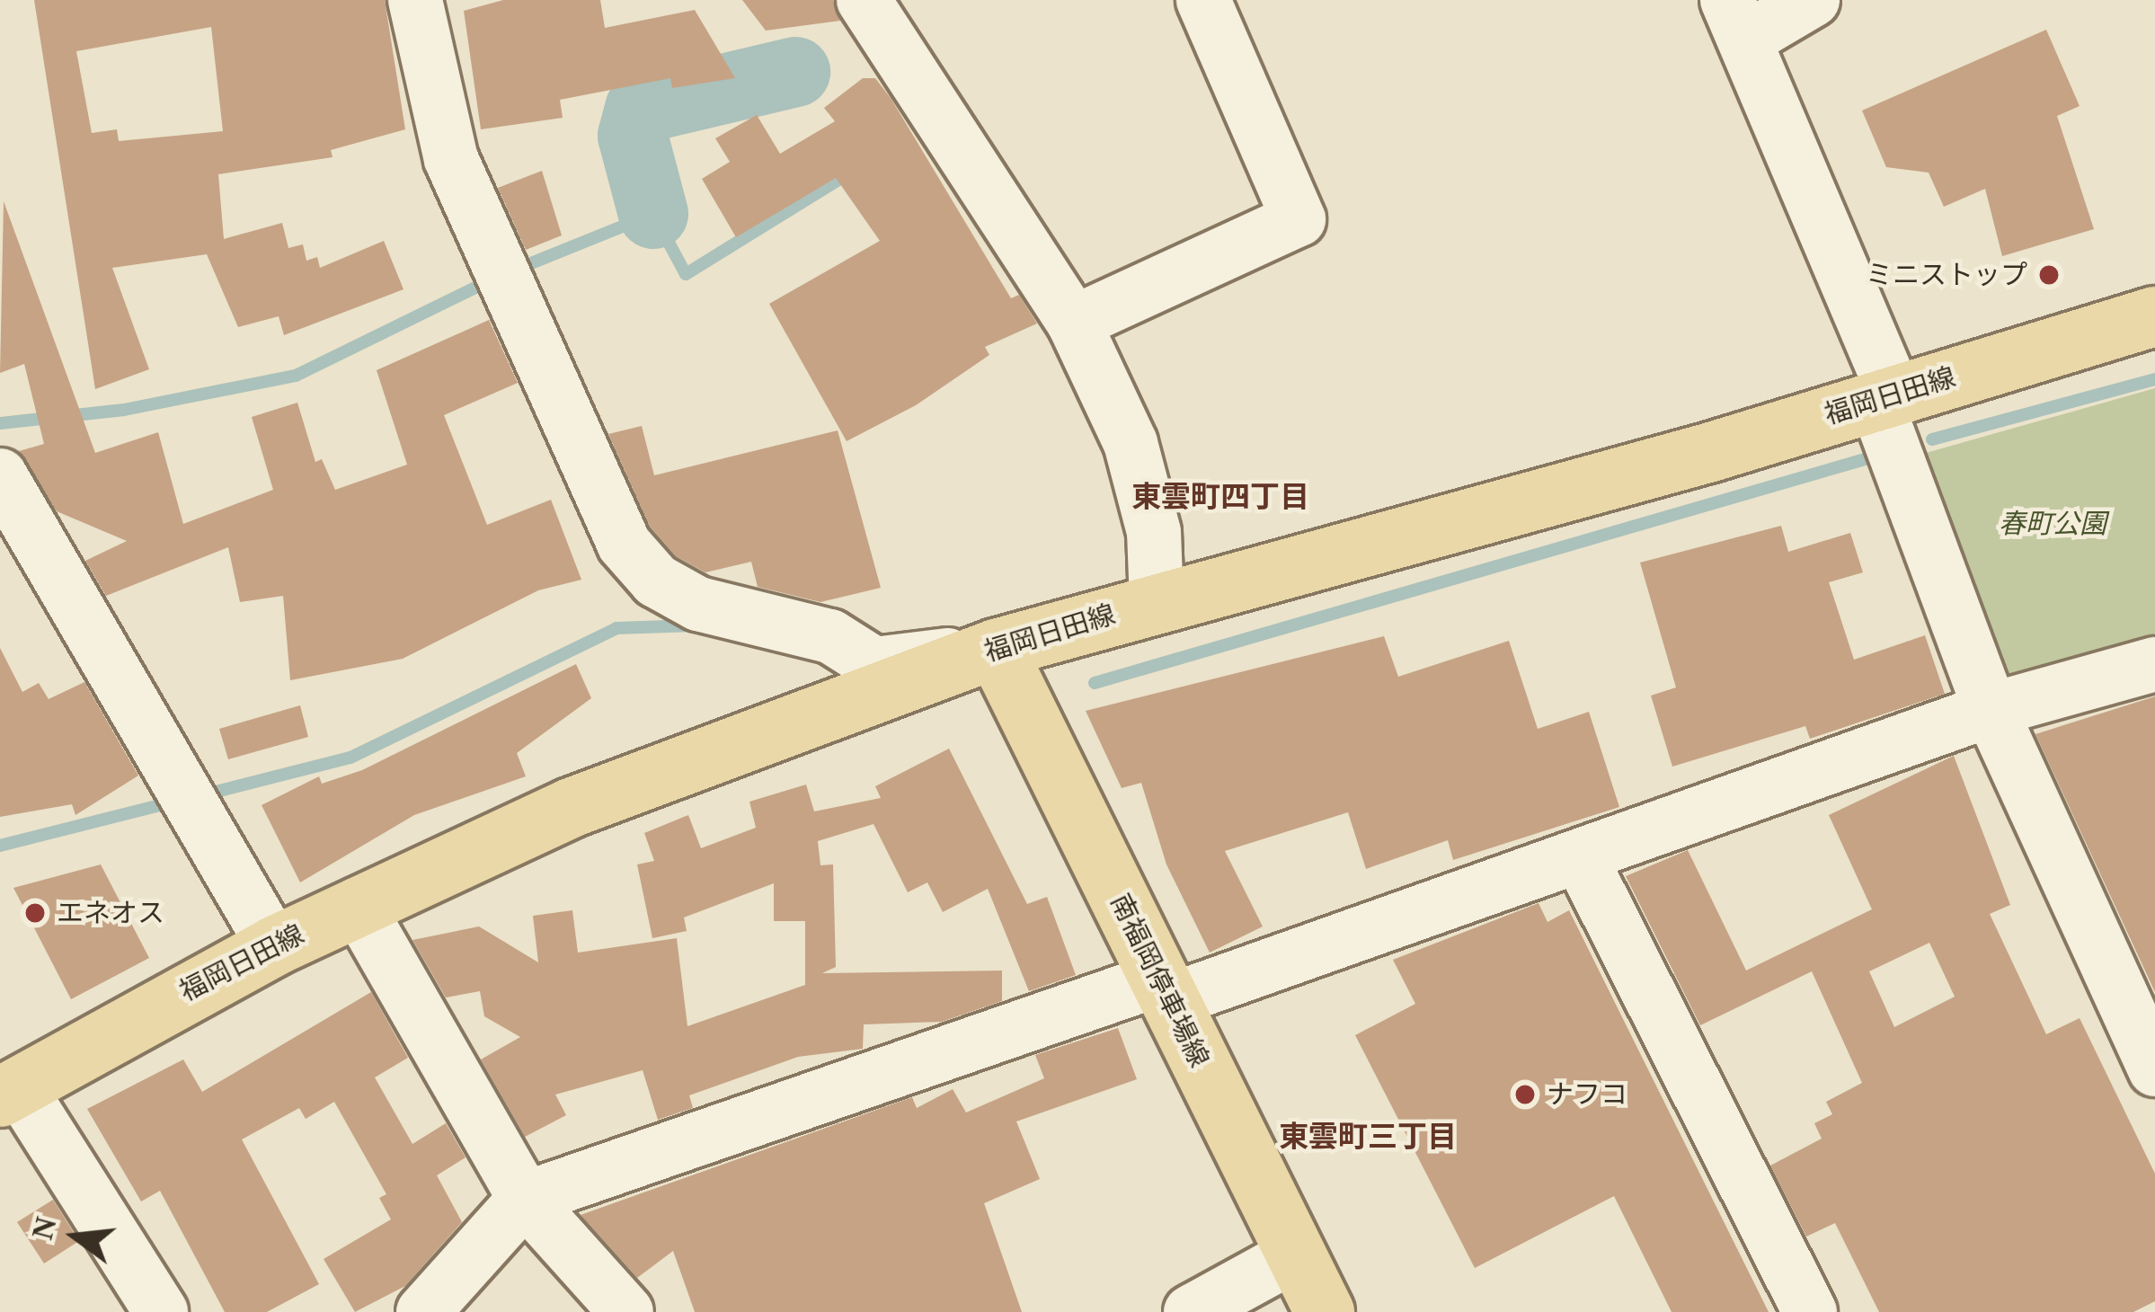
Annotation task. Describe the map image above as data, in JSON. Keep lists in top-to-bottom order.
{
  "streets": {
    "main road": ["福岡日田線", "南福岡停車場線"]
  },
  "crossings": [
    ["福岡日田線", "南福岡停車場線"]
  ],
  "districts": ["東雲町四丁目", "東雲町三丁目"],
  "parks": ["春町公園"],
  "places": ["ミニストップ", "エネオス", "ナフコ"],
  "north": "left"
}
